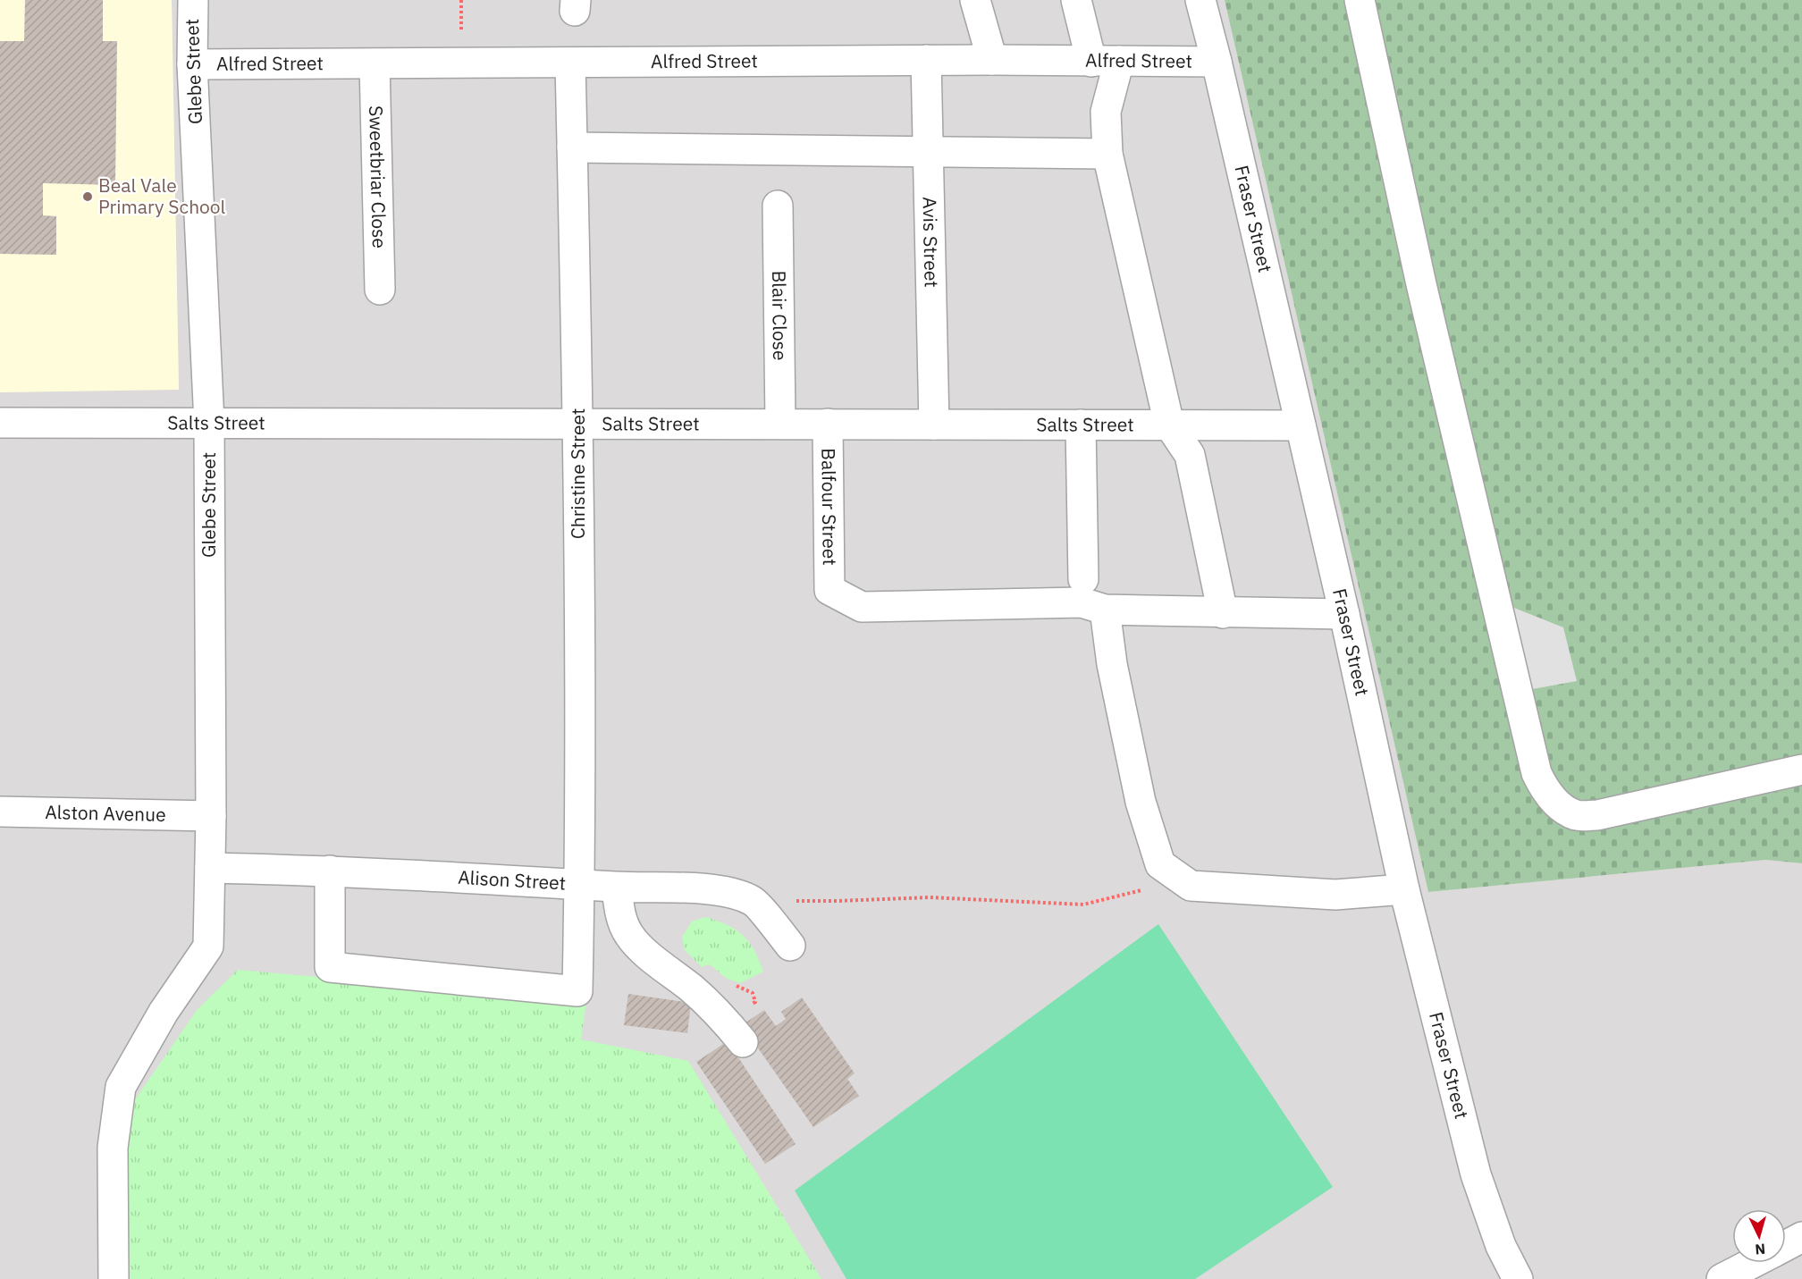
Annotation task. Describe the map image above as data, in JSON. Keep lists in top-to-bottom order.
{
  "streets": {
    "street": [
      "Alfred Street",
      "Glebe Street",
      "Sweetbriar Close",
      "Fraser Street",
      "Avis Street",
      "Blair Close",
      "Salts Street",
      "Christine Street",
      "Balfour Street",
      "Alston Avenue",
      "Alison Street"
    ]
  },
  "crossings": [
    ["Alfred Street", "Glebe Street"],
    ["Alfred Street", "Sweetbriar Close"],
    ["Alfred Street", "Fraser Street"],
    ["Alfred Street", "Avis Street"],
    ["Alfred Street", "Christine Street"],
    ["Glebe Street", "Salts Street"],
    ["Glebe Street", "Alston Avenue"],
    ["Glebe Street", "Alison Street"],
    ["Fraser Street", "Salts Street"],
    ["Avis Street", "Salts Street"],
    ["Blair Close", "Salts Street"],
    ["Salts Street", "Christine Street"],
    ["Salts Street", "Balfour Street"],
    ["Christine Street", "Alison Street"]
  ],
  "places": ["Beal Vale Primary School"],
  "north": "bottom"
}
